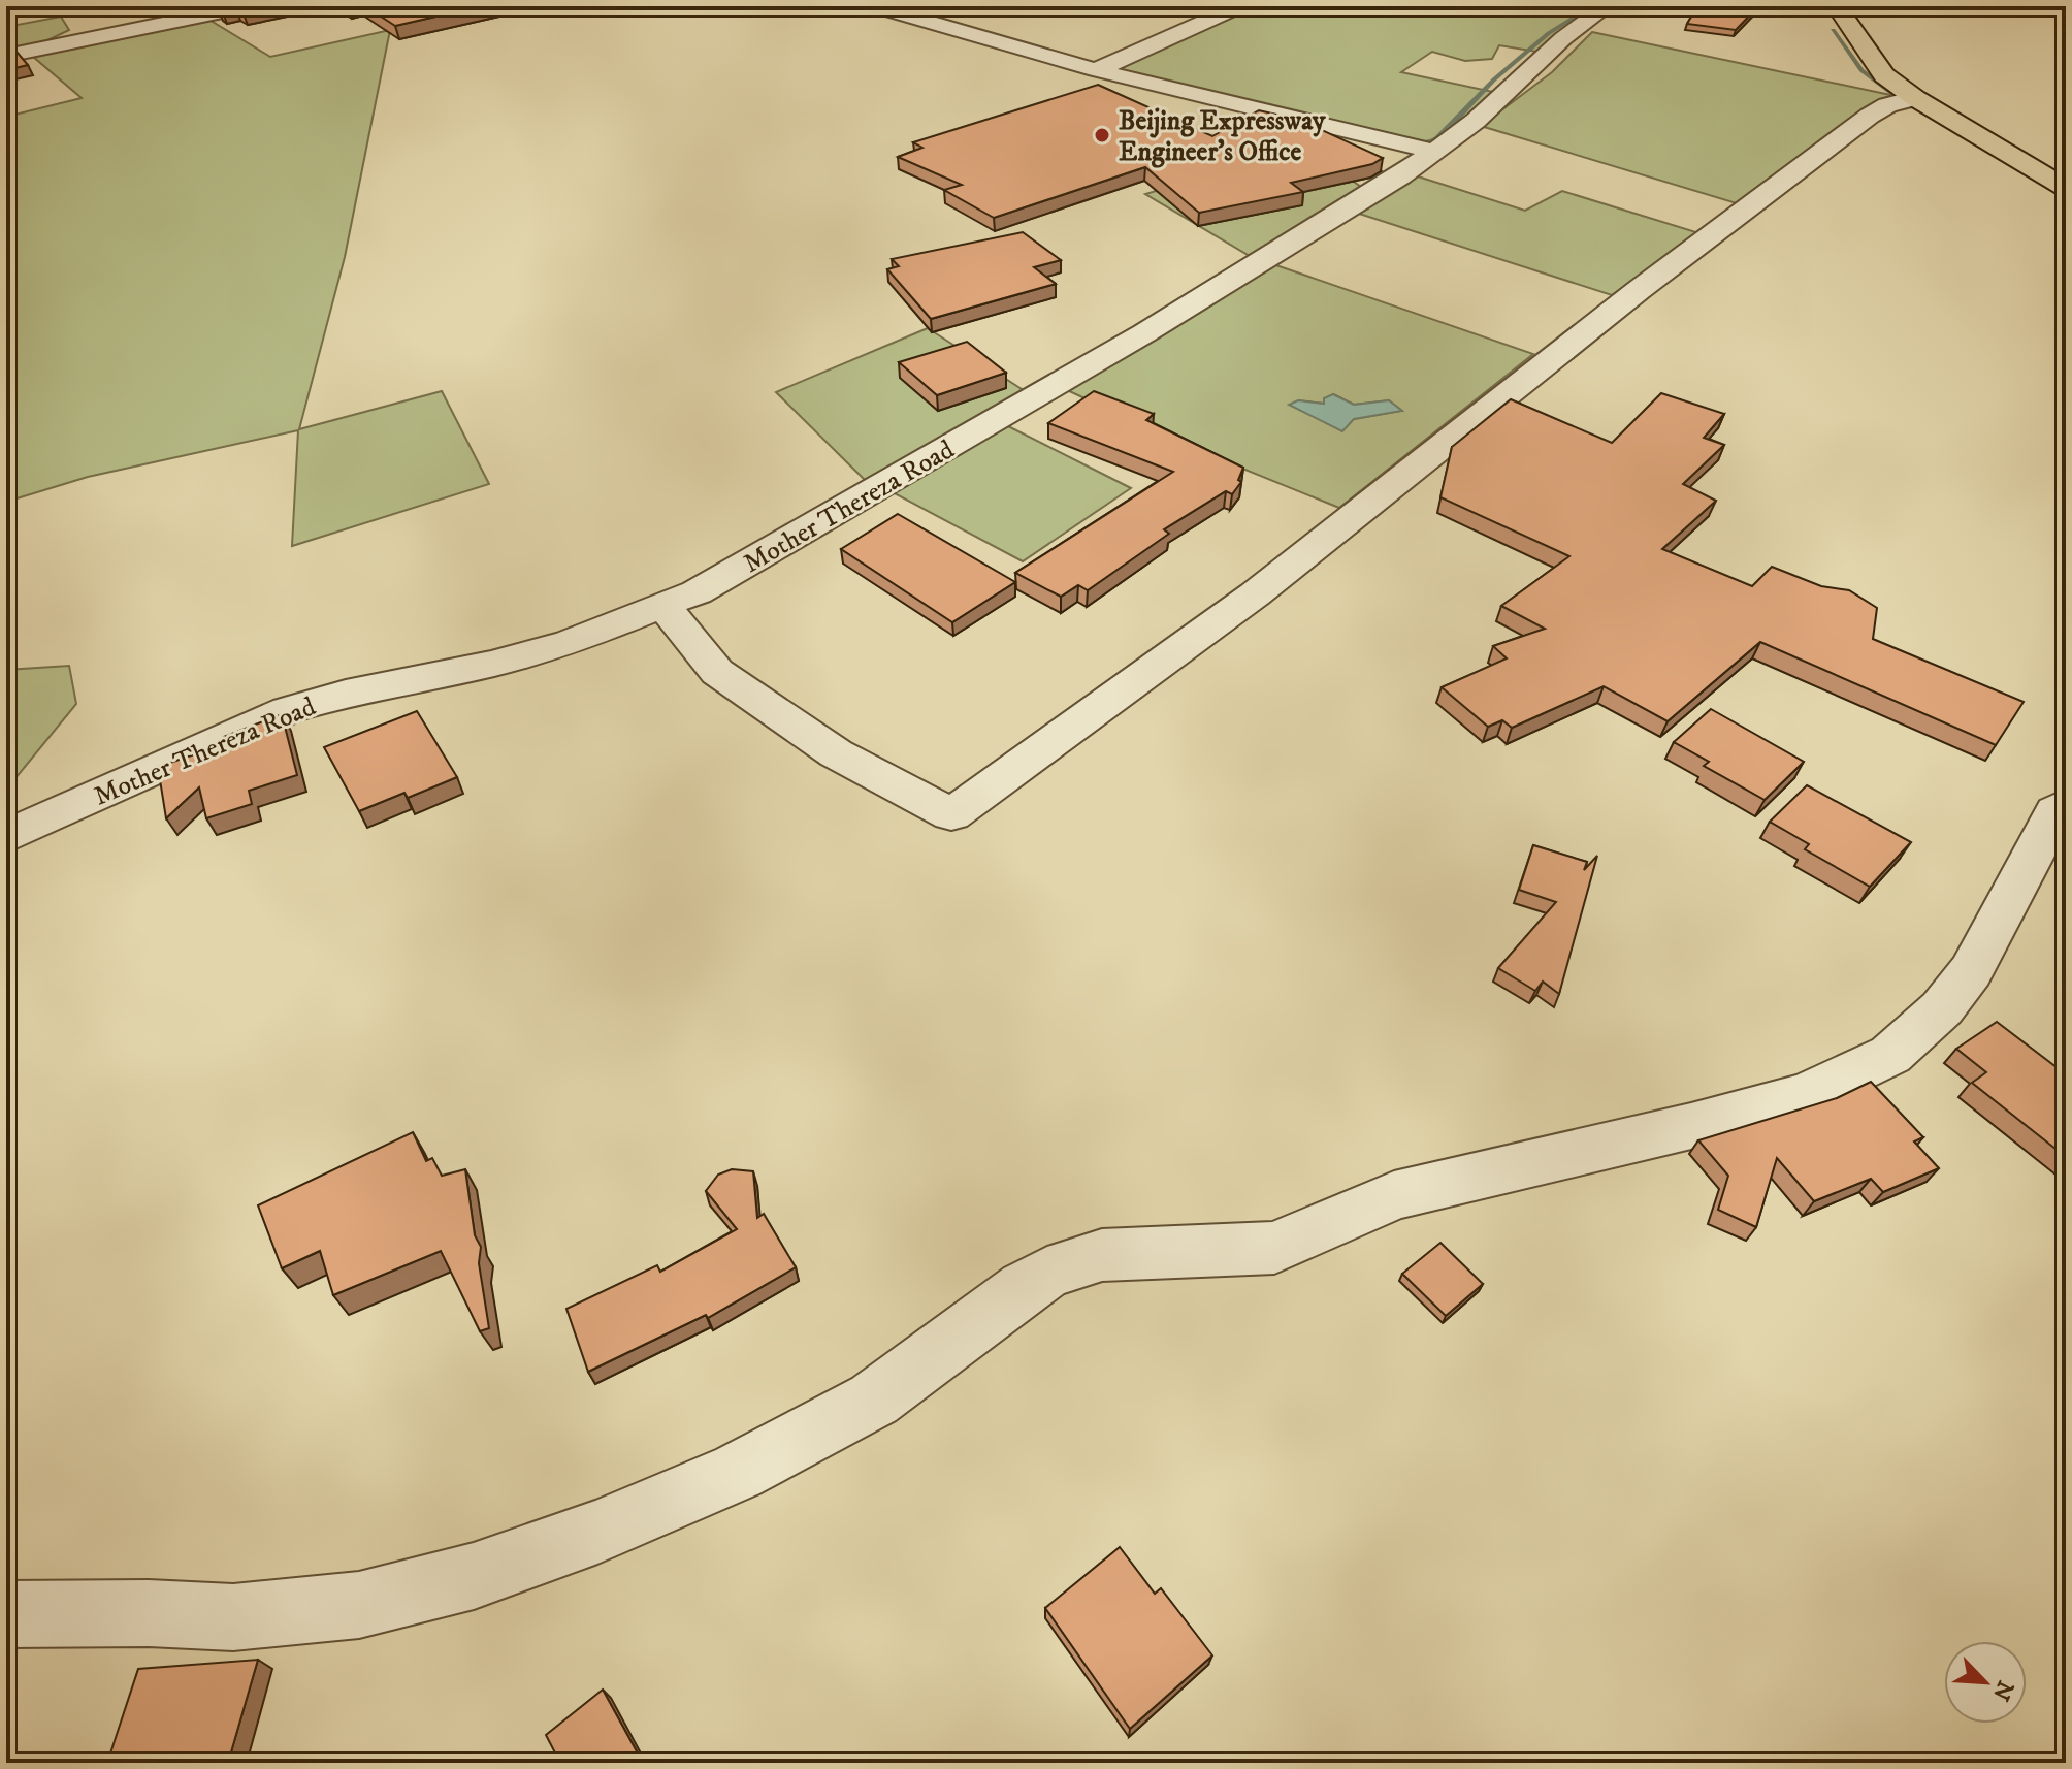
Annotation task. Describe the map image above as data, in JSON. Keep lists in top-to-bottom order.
{
  "streets": {
    "street": ["Mother Thereza Road"]
  },
  "places": ["Beijing Expressway Engineer's Office"],
  "north": "bottom right"
}
